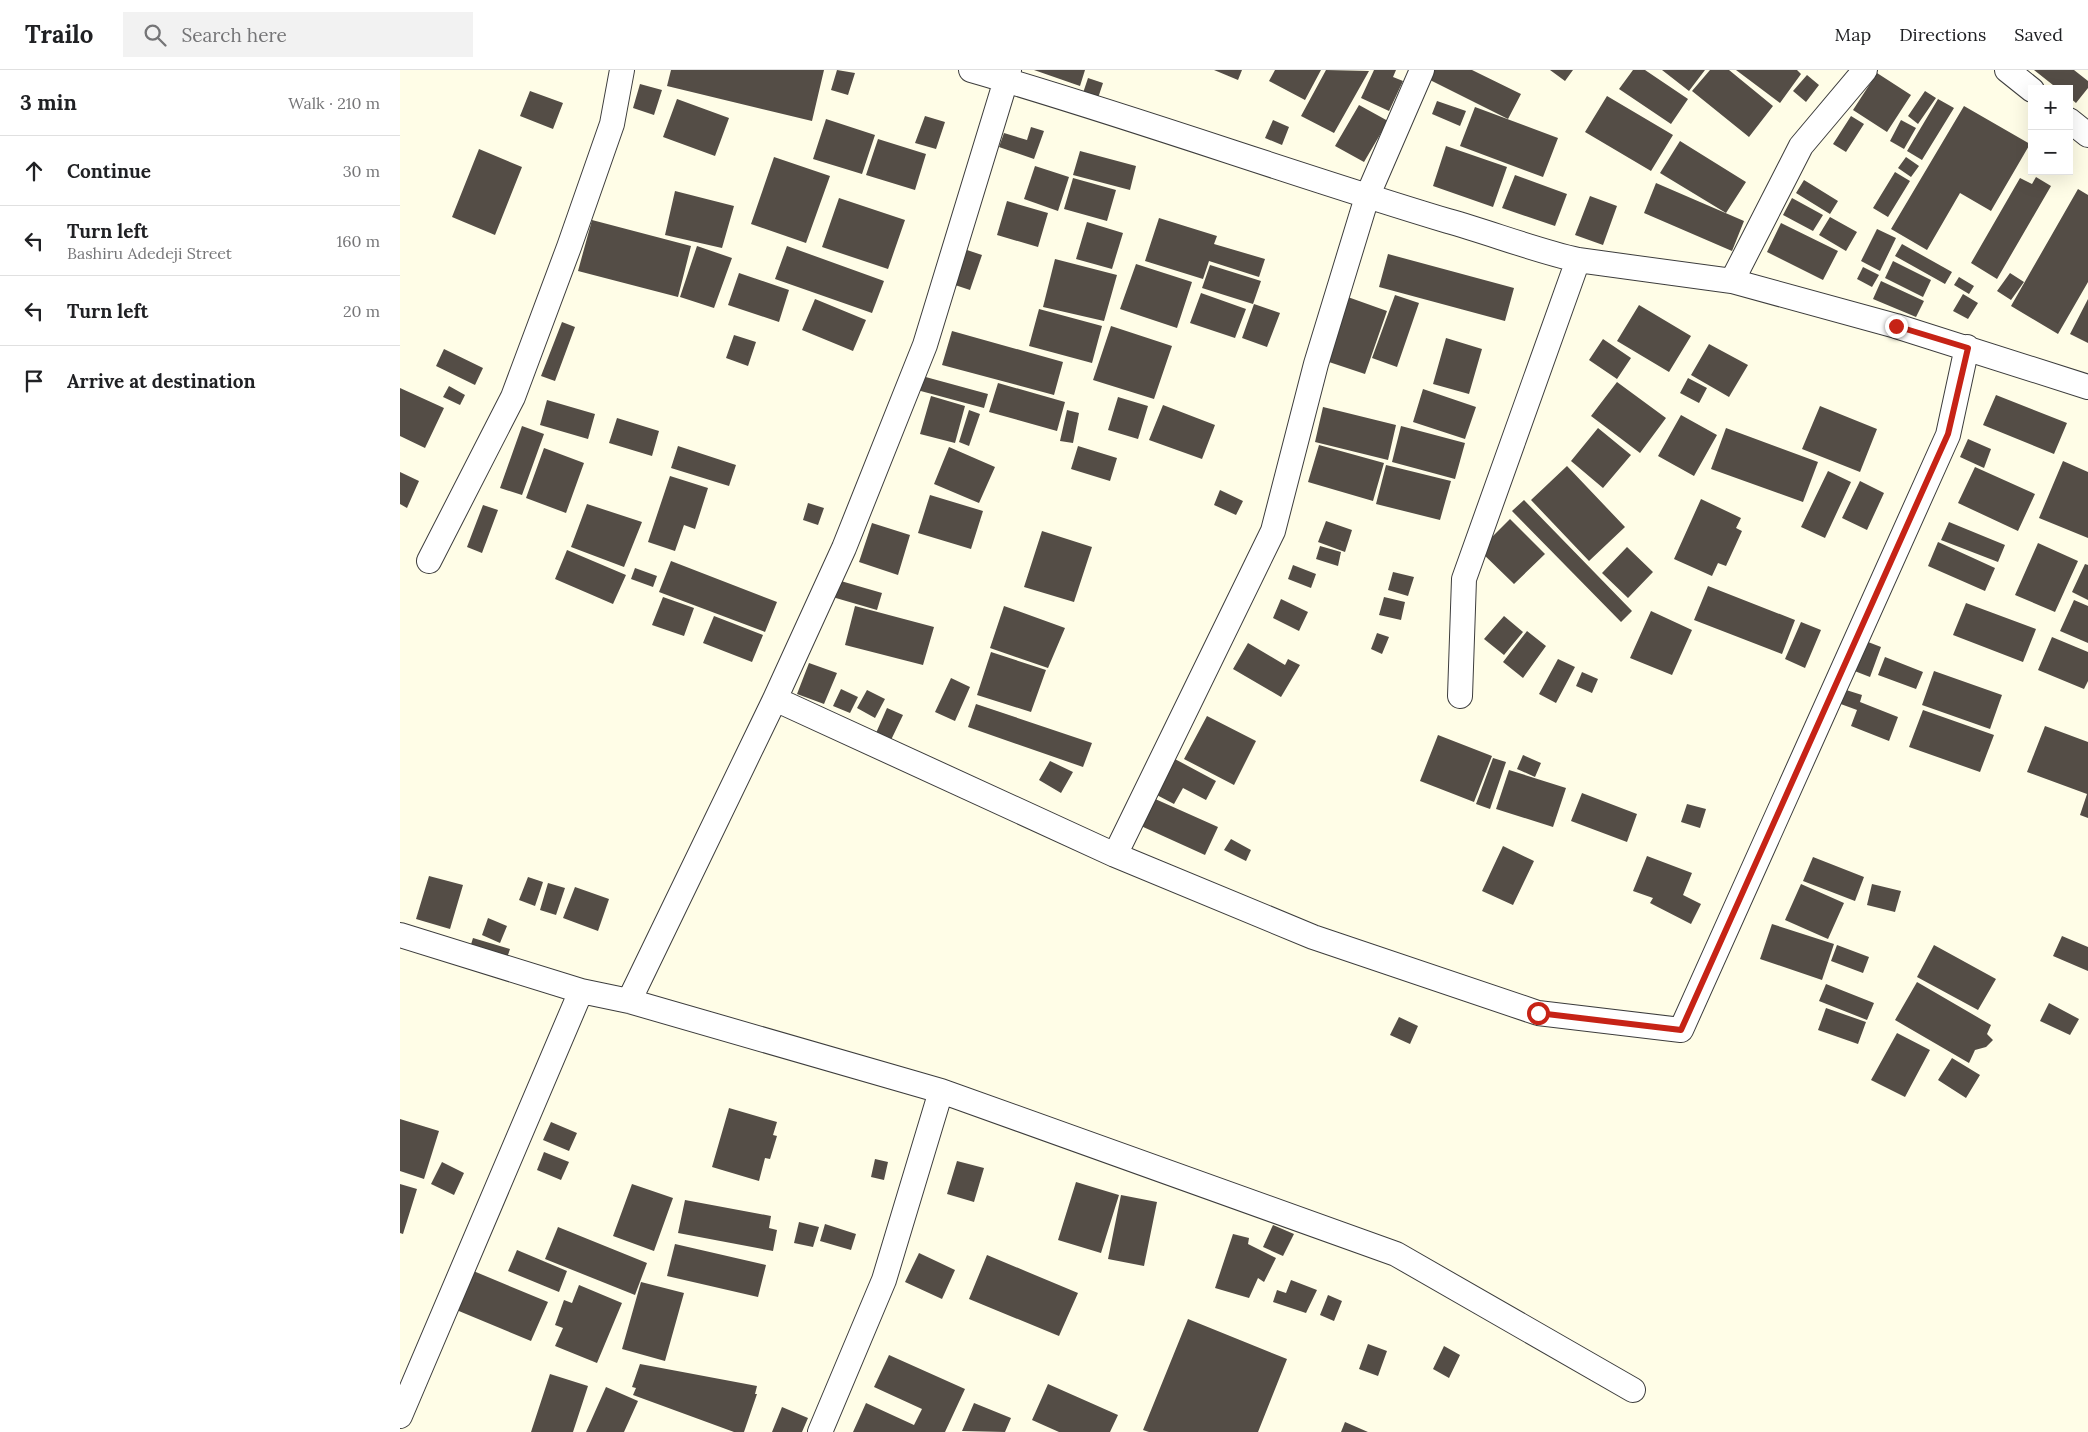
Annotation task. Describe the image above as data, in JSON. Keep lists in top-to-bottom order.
{
  "page": {
    "header": "Trailo",
    "search": "Search here",
    "nav": ["Map", "Directions", "Saved"],
    "heading": ["3 min", "Walk · 210 m"],
    "map_buttons": ["+", "−"],
    "list": [
      ["Continue", "30 m"],
      ["Turn left", "Bashiru Adedeji Street", "160 m"],
      ["Turn left", "20 m"],
      "Arrive at destination"
    ]
  }
}
